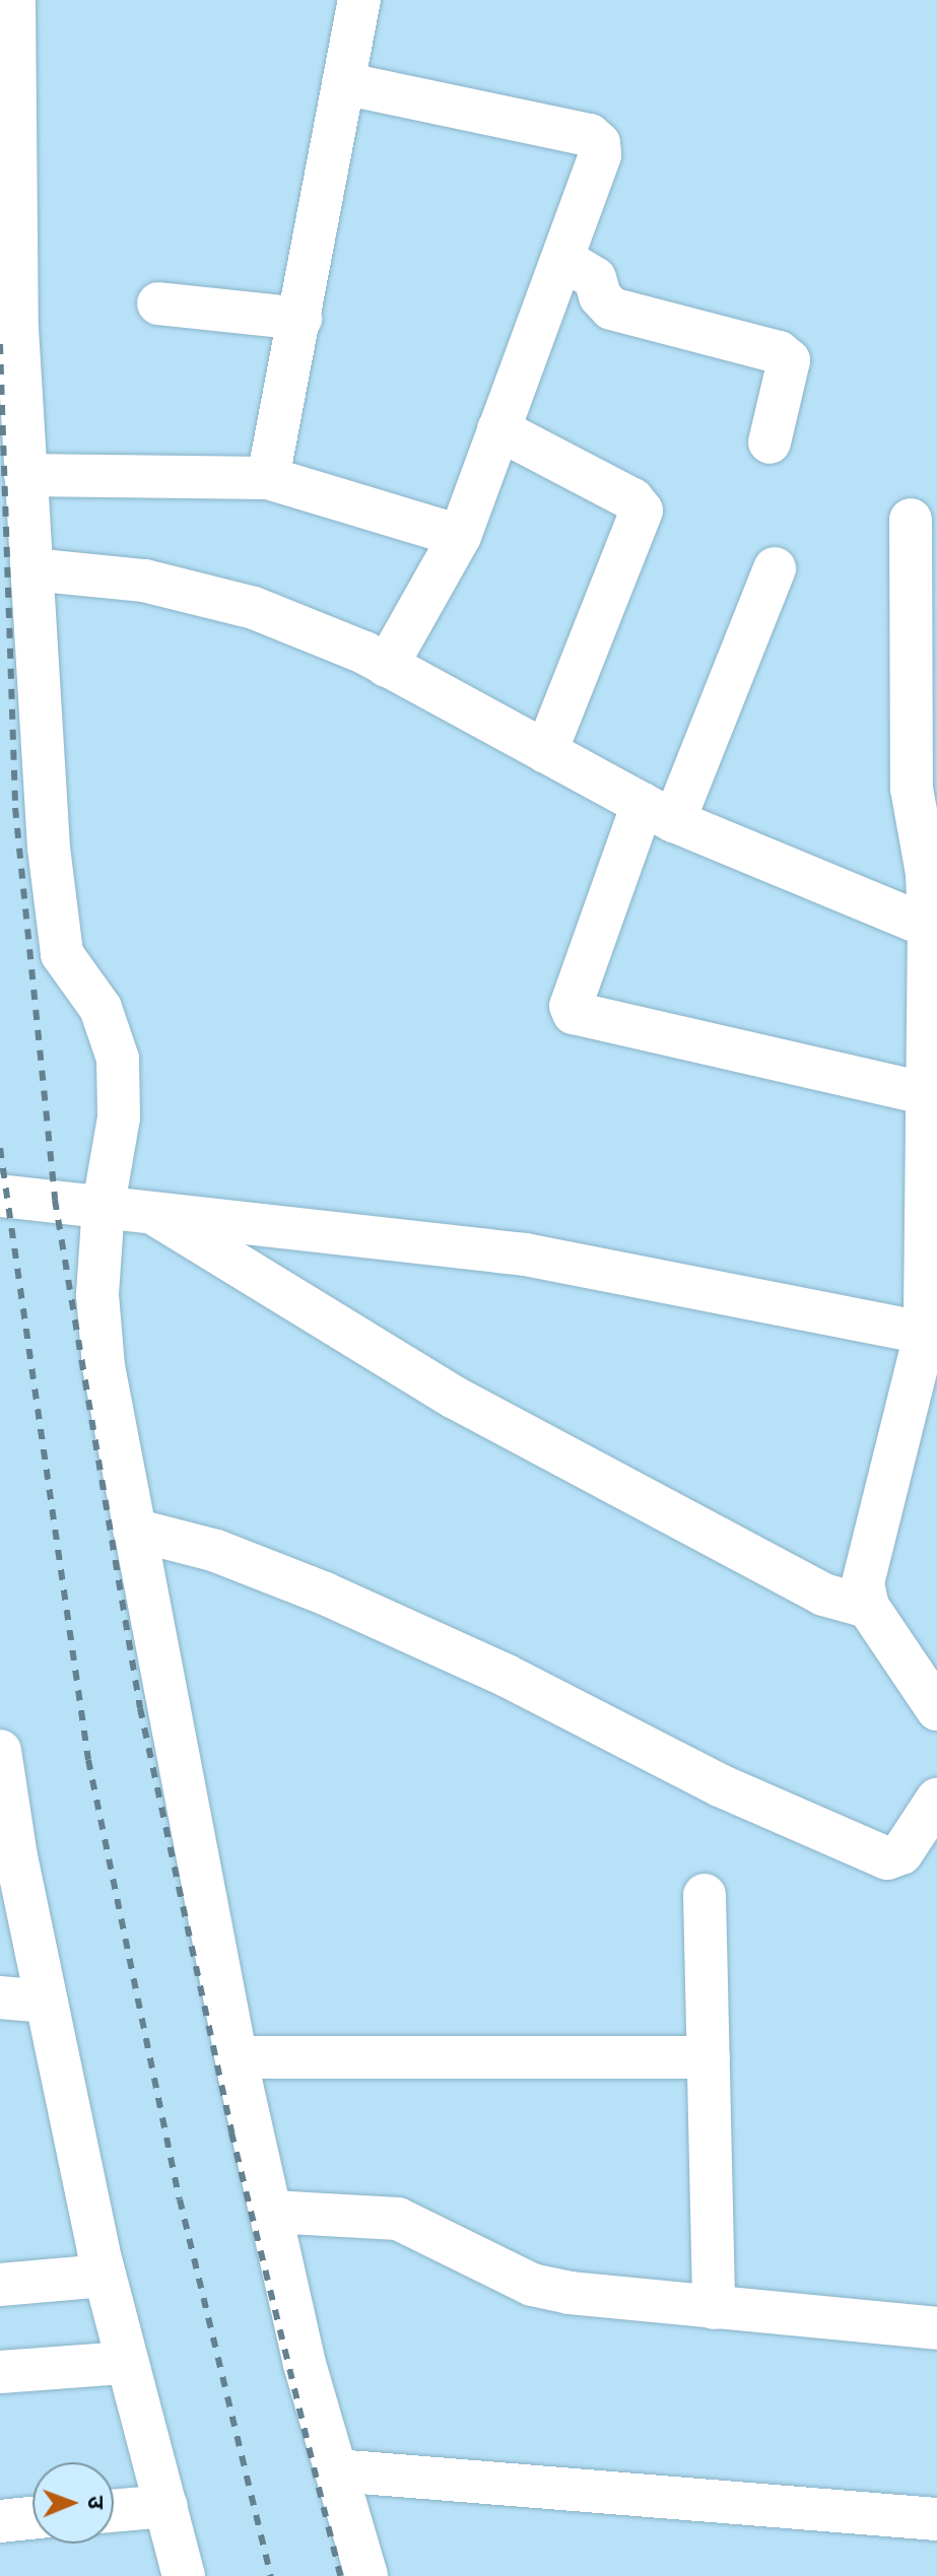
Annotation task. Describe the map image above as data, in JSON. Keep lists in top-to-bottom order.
{
  "north": "right"
}
